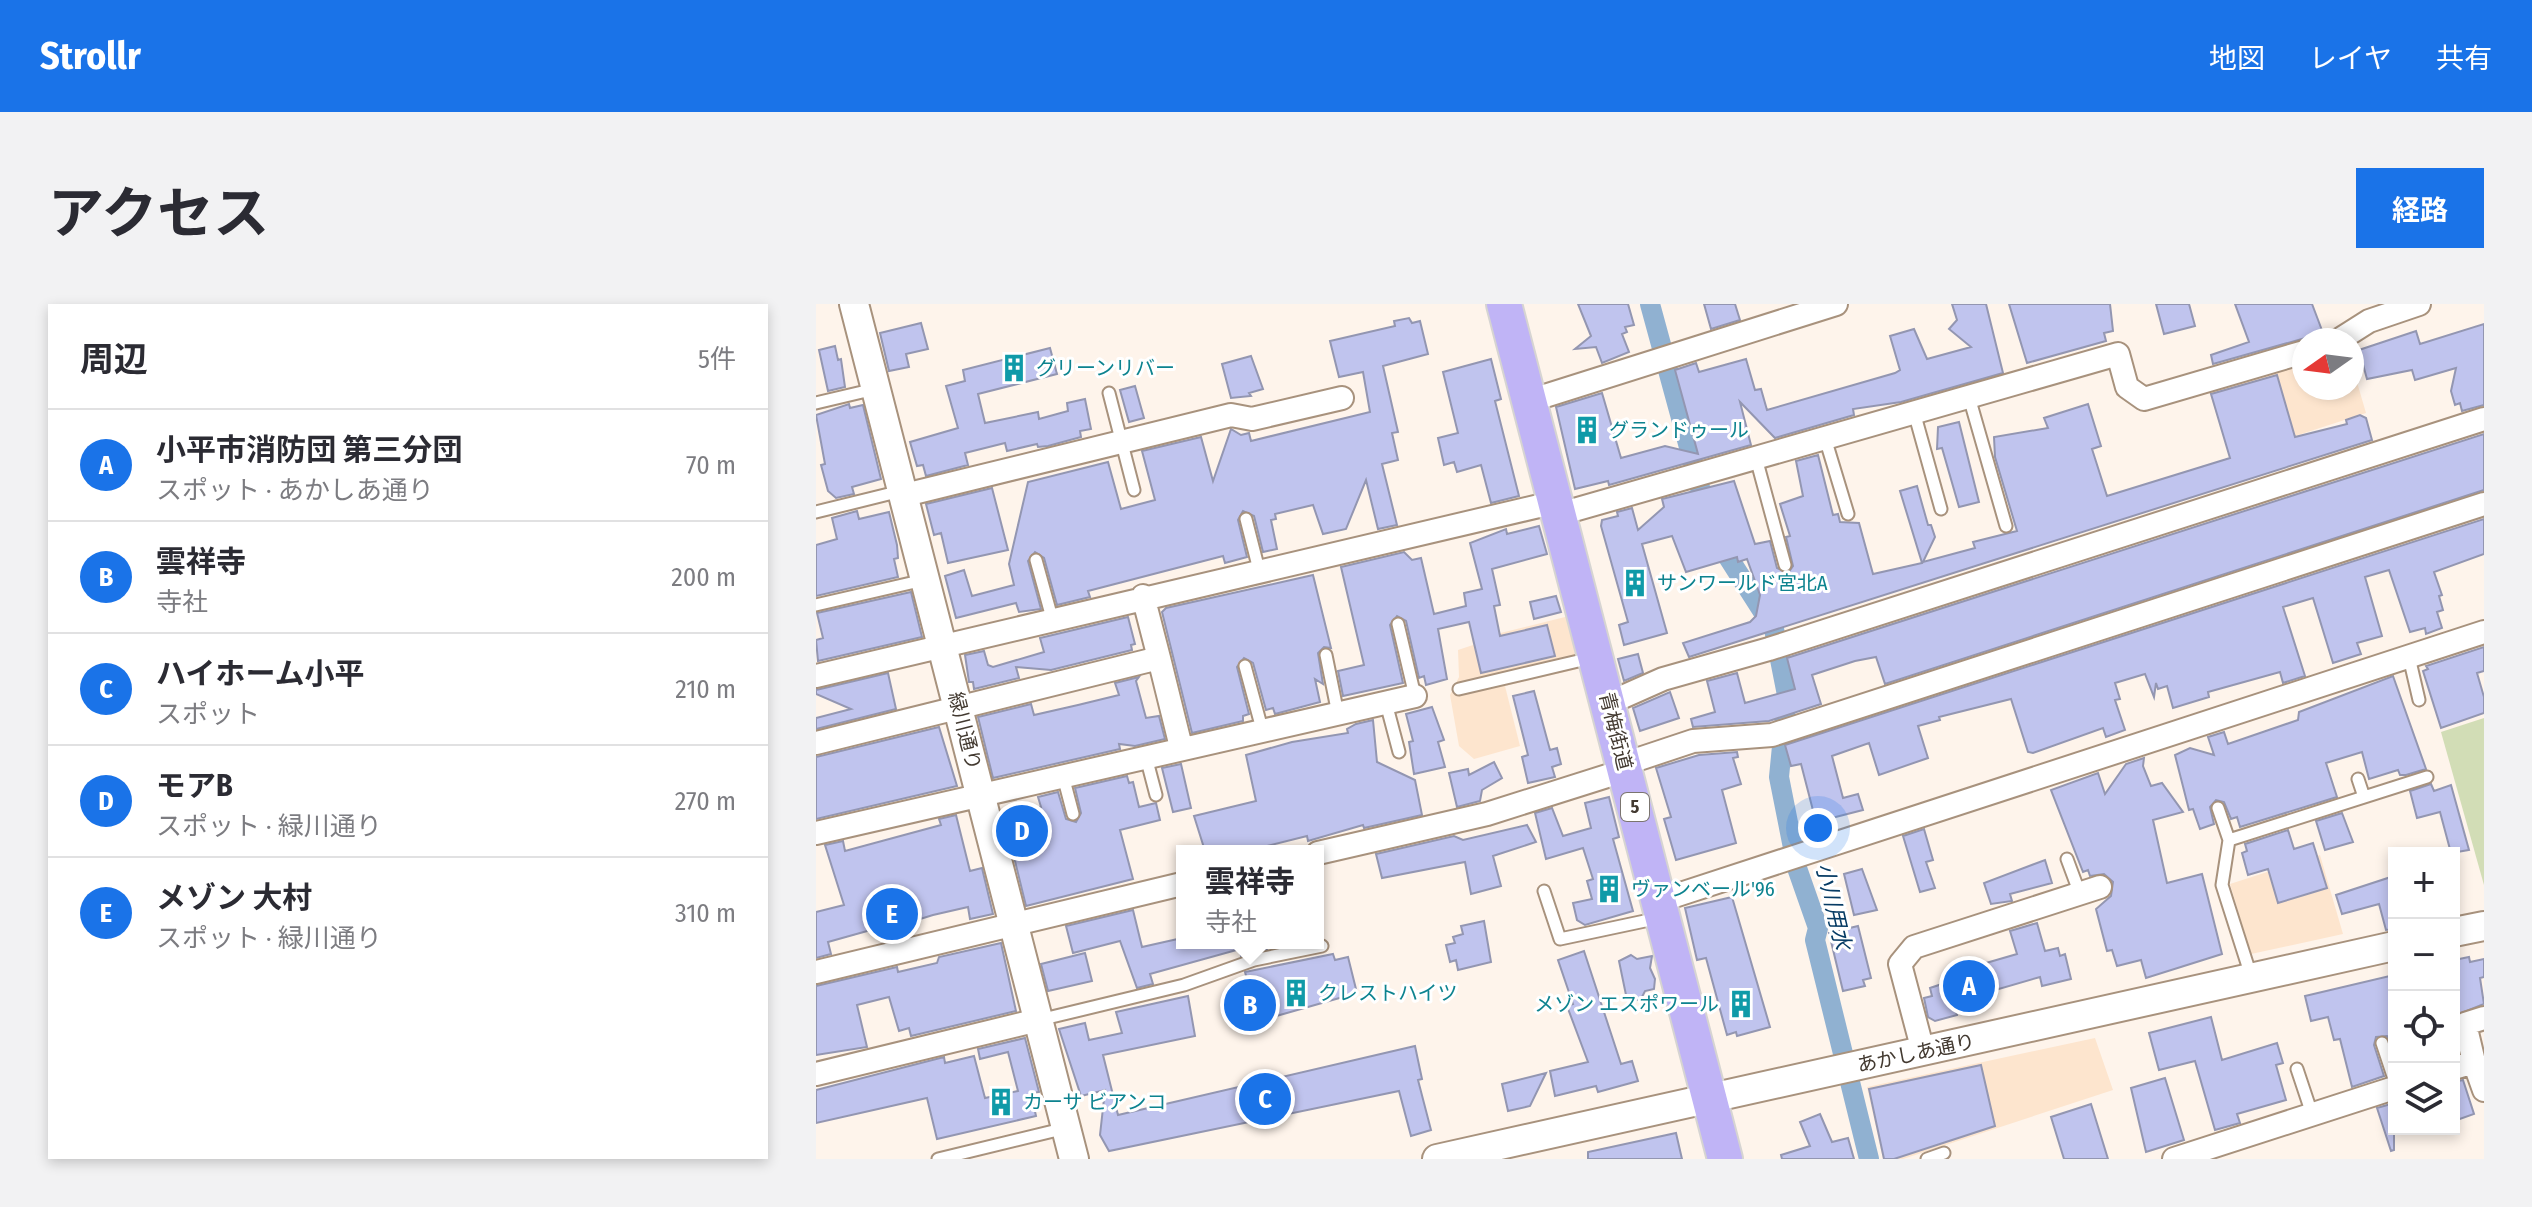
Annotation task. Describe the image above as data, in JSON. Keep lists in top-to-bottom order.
{
  "streets": {
    "main road": ["青梅街道", "5"],
    "street": ["緑川通り", "あかしあ通り"]
  },
  "crossings": [
    ["青梅街道", "あかしあ通り"]
  ],
  "water": ["小川用水"],
  "places": {
    "building": [
      "グリーンリバー",
      "グランドゥール",
      "サンワールド宮北A",
      "ヴァンベール'96",
      "クレストハイツ",
      "メゾン エスポワール",
      "カーサ ビアンコ"
    ]
  },
  "north": "left",
  "page": {
    "header": "Strollr",
    "nav": ["地図", "レイヤ", "共有"],
    "title": "アクセス",
    "buttons": "経路",
    "heading": ["周辺", "5件"],
    "list": [
      {
        "mark": "A",
        "name": "小平市消防団 第三分団",
        "note": "スポット · あかしあ通り",
        "value": "70 m"
      },
      {
        "mark": "B",
        "name": "雲祥寺",
        "note": "寺社",
        "value": "200 m"
      },
      {
        "mark": "C",
        "name": "ハイホーム小平",
        "note": "スポット",
        "value": "210 m"
      },
      {
        "mark": "D",
        "name": "モアB",
        "note": "スポット · 緑川通り",
        "value": "270 m"
      },
      {
        "mark": "E",
        "name": "メゾン 大村",
        "note": "スポット · 緑川通り",
        "value": "310 m"
      }
    ],
    "pins": [
      "D",
      "E",
      "A",
      "B",
      "C"
    ],
    "popup": ["雲祥寺", "寺社"],
    "map_buttons": ["+", "−"]
  }
}
